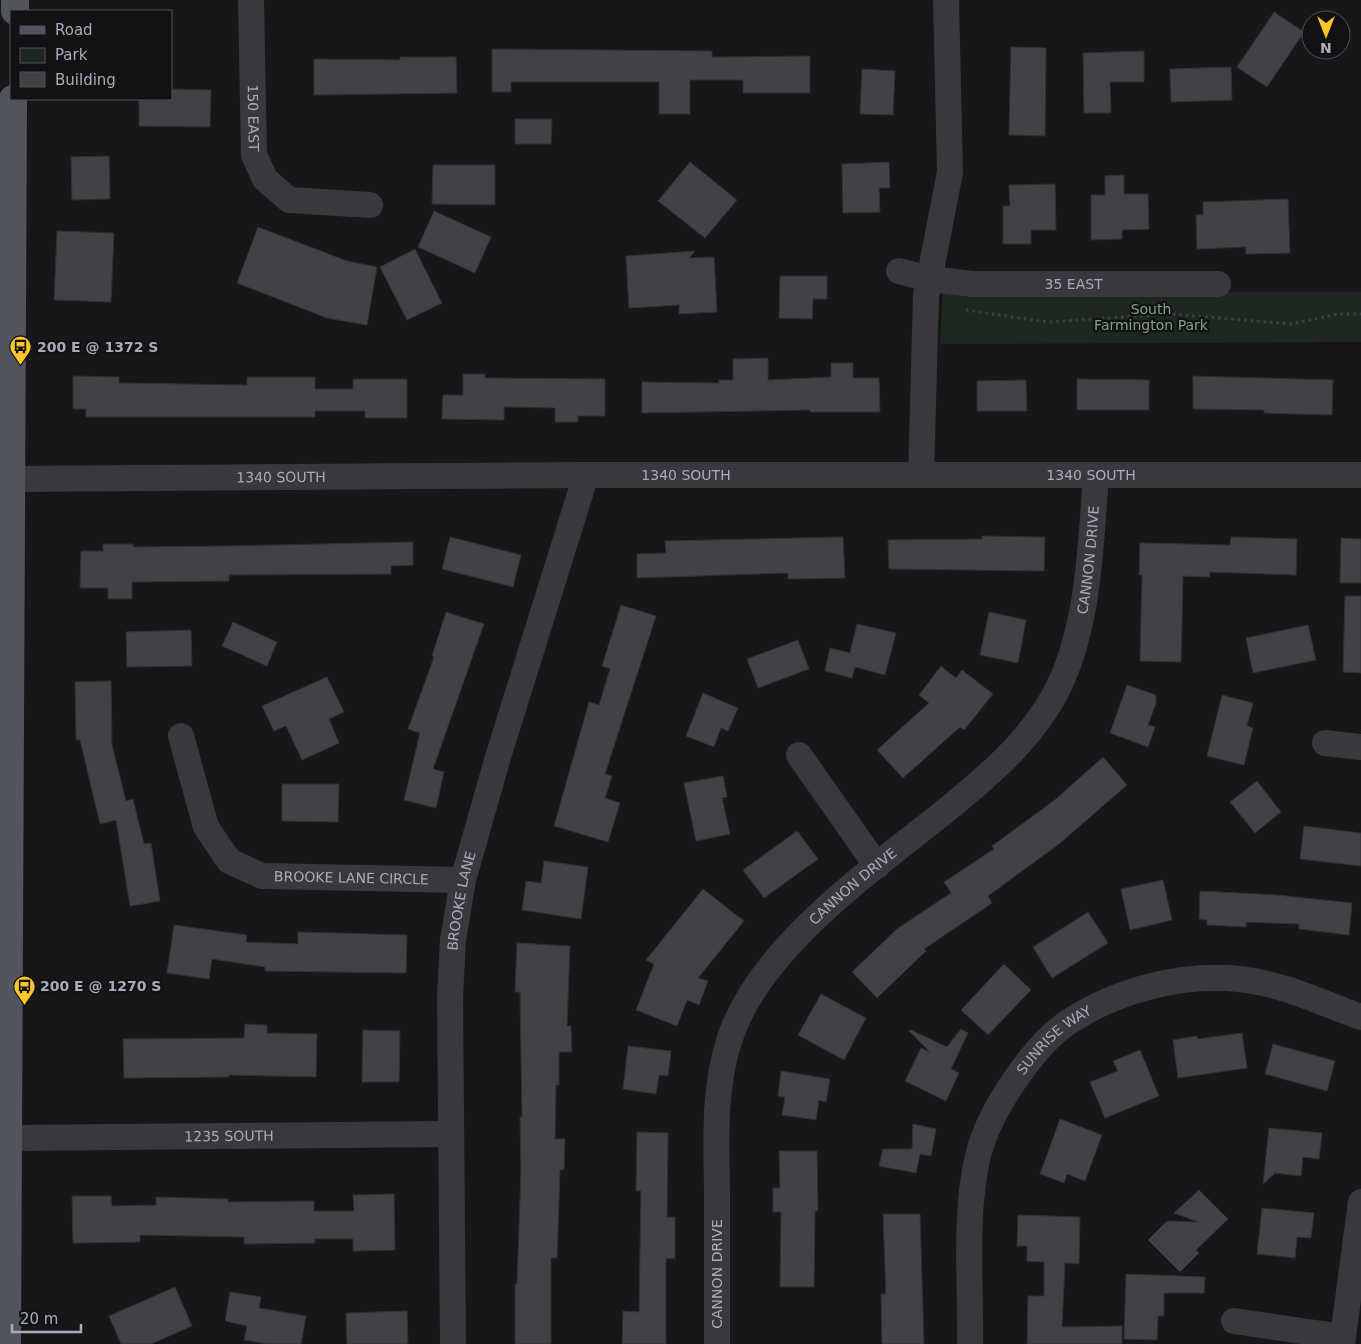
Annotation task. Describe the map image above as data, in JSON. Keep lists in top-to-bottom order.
{
  "streets": {
    "street": [
      "150 EAST",
      "35 EAST",
      "1340 SOUTH",
      "CANNON DRIVE",
      "BROOKE LANE CIRCLE",
      "BROOKE LANE",
      "SUNRISE WAY",
      "1235 SOUTH"
    ]
  },
  "crossings": [
    ["1340 SOUTH", "CANNON DRIVE"],
    ["1340 SOUTH", "BROOKE LANE"],
    ["BROOKE LANE CIRCLE", "BROOKE LANE"],
    ["BROOKE LANE", "1235 SOUTH"]
  ],
  "parks": ["South Farmington Park"],
  "places": {
    "bus stop": ["200 E @ 1372 S", "200 E @ 1270 S"]
  },
  "legend": ["Road", "Park", "Building"],
  "scale_bar": "20 m",
  "north": "bottom"
}
